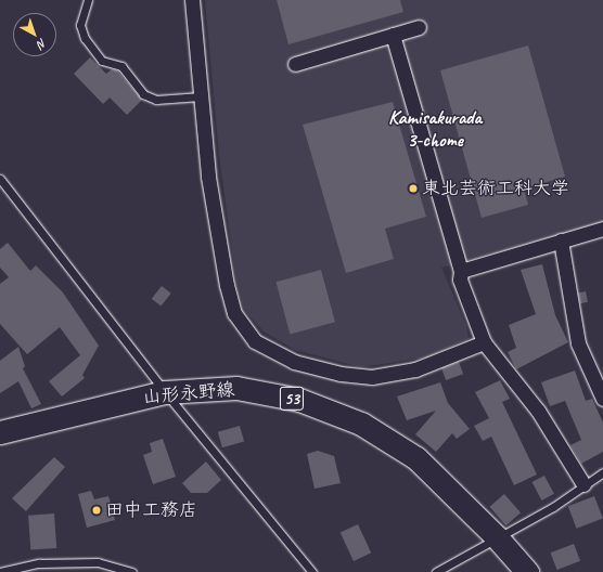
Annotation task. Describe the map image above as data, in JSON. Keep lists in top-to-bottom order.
{
  "streets": {
    "main road": ["山形永野線", "53"]
  },
  "districts": ["Kamisakurada 3-chome"],
  "places": ["東北芸術工科大学", "田中工務店"],
  "north": "bottom right"
}
